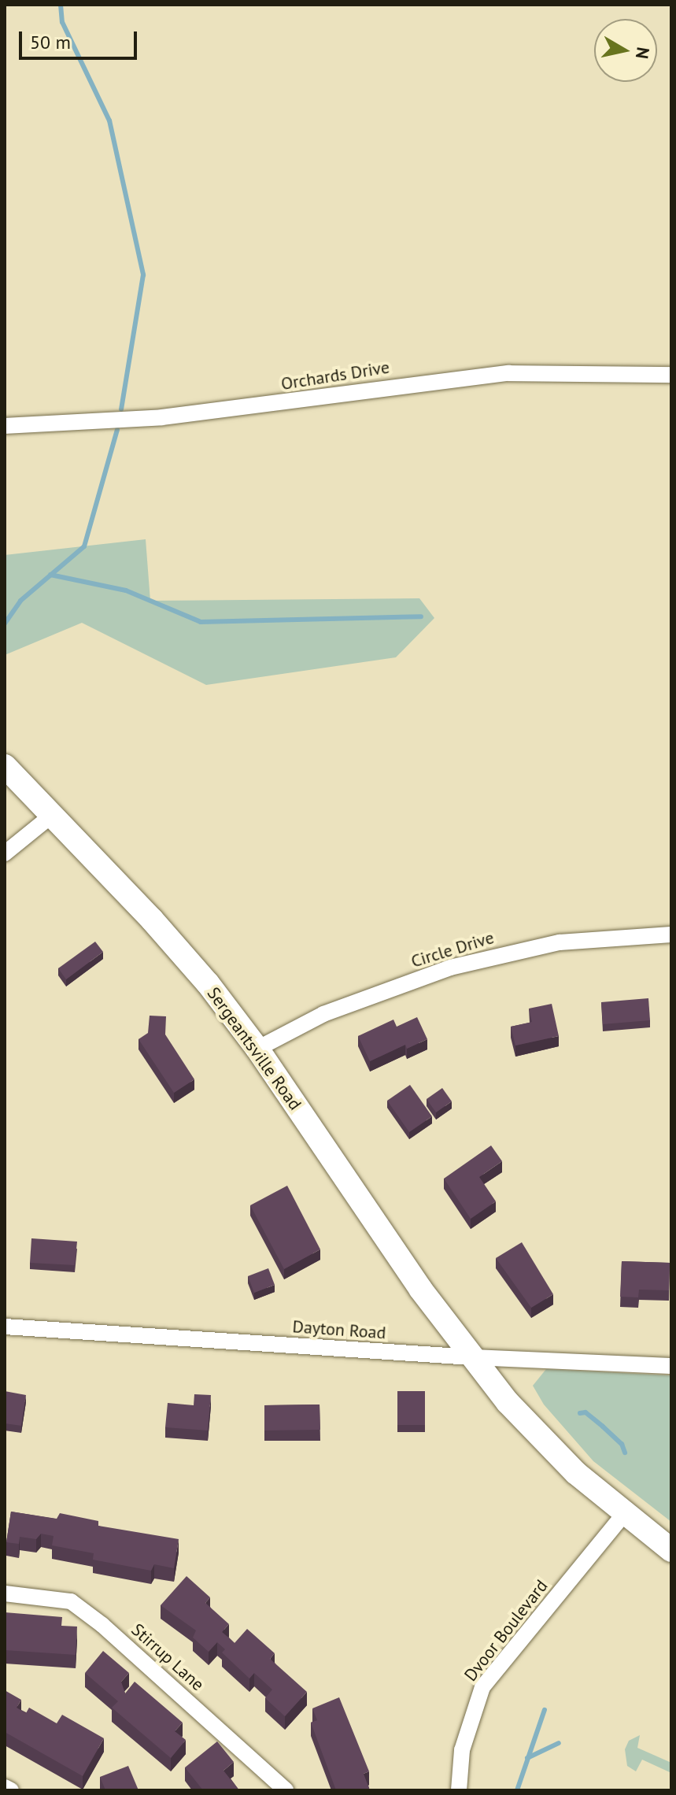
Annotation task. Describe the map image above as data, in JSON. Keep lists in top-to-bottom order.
{
  "streets": {
    "main road": ["Sergeantsville Road"],
    "street": [
      "Orchards Drive",
      "Circle Drive",
      "Dayton Road",
      "Dvoor Boulevard",
      "Stirrup Lane"
    ]
  },
  "crossings": [
    ["Circle Drive", "Sergeantsville Road"],
    ["Sergeantsville Road", "Dayton Road"],
    ["Sergeantsville Road", "Dvoor Boulevard"]
  ],
  "scale_bar": "50 m",
  "north": "right"
}
